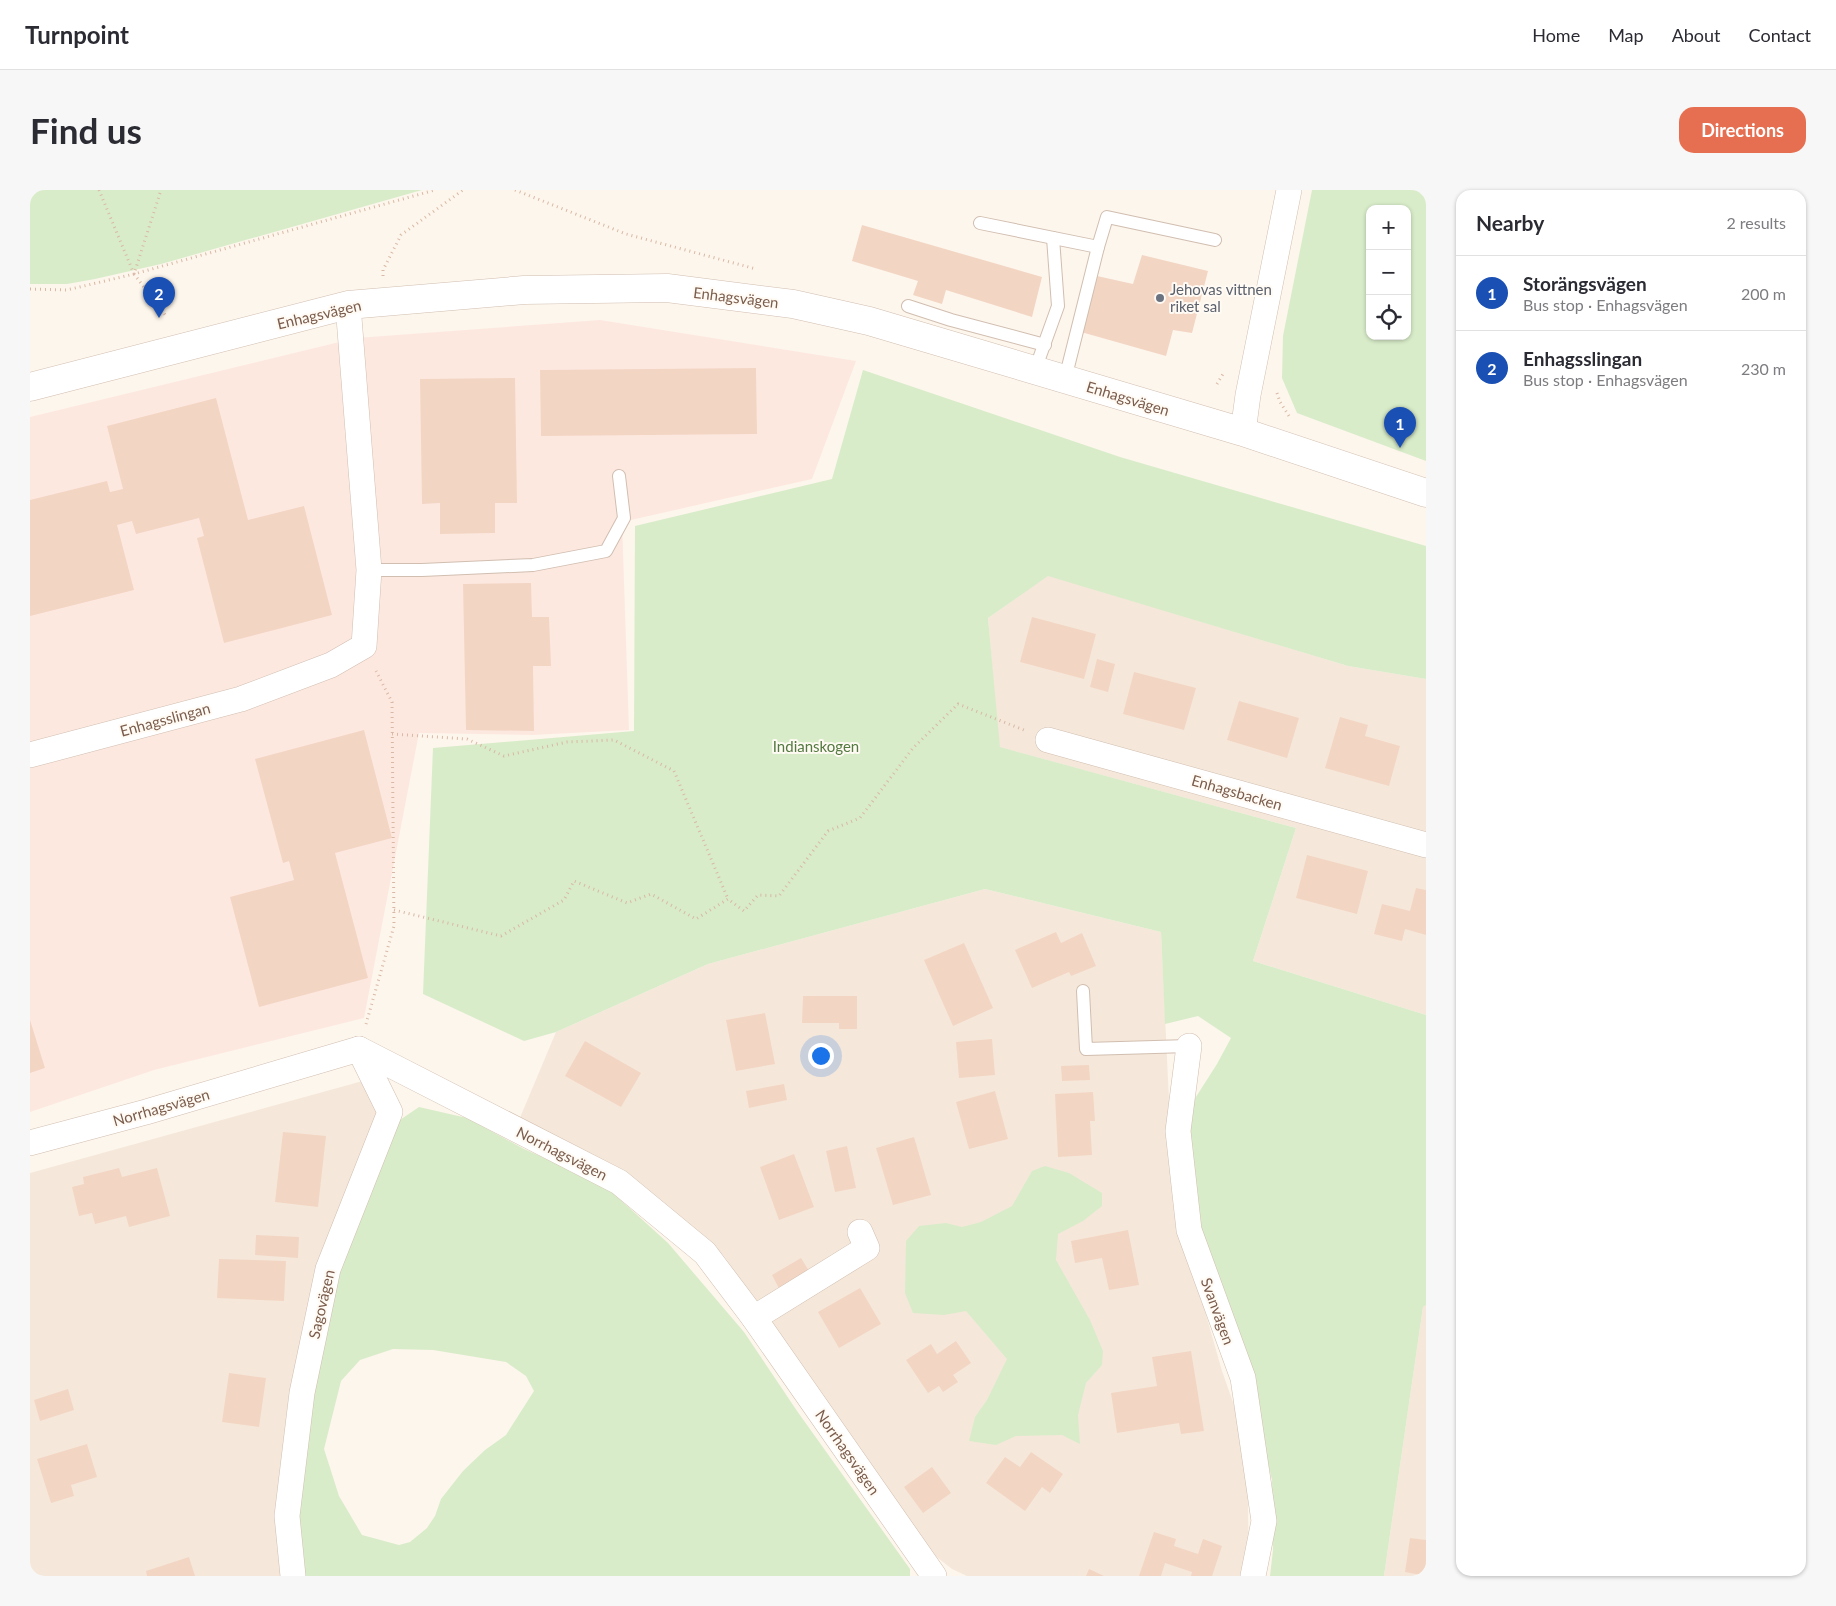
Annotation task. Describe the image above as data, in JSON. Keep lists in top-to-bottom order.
{
  "streets": {
    "street": [
      "Enhagsvägen",
      "Enhagsslingan",
      "Enhagsbacken",
      "Norrhagsvägen",
      "Sagovägen",
      "Svanvägen"
    ]
  },
  "crossings": [
    ["Norrhagsvägen", "Sagovägen"]
  ],
  "parks": ["Indianskogen"],
  "places": ["Jehovas vittnen riket sal"],
  "page": {
    "header": "Turnpoint",
    "nav": [
      "Home",
      "Map",
      "About",
      "Contact"
    ],
    "buttons": "Directions",
    "title": "Find us",
    "heading": ["Nearby", "2 results"],
    "map_buttons": ["+", "−"],
    "list": [
      {
        "mark": "1",
        "name": "Storängsvägen",
        "note": "Bus stop · Enhagsvägen",
        "value": "200 m"
      },
      {
        "mark": "2",
        "name": "Enhagsslingan",
        "note": "Bus stop · Enhagsvägen",
        "value": "230 m"
      }
    ],
    "pins": ["2", "1"]
  }
}
